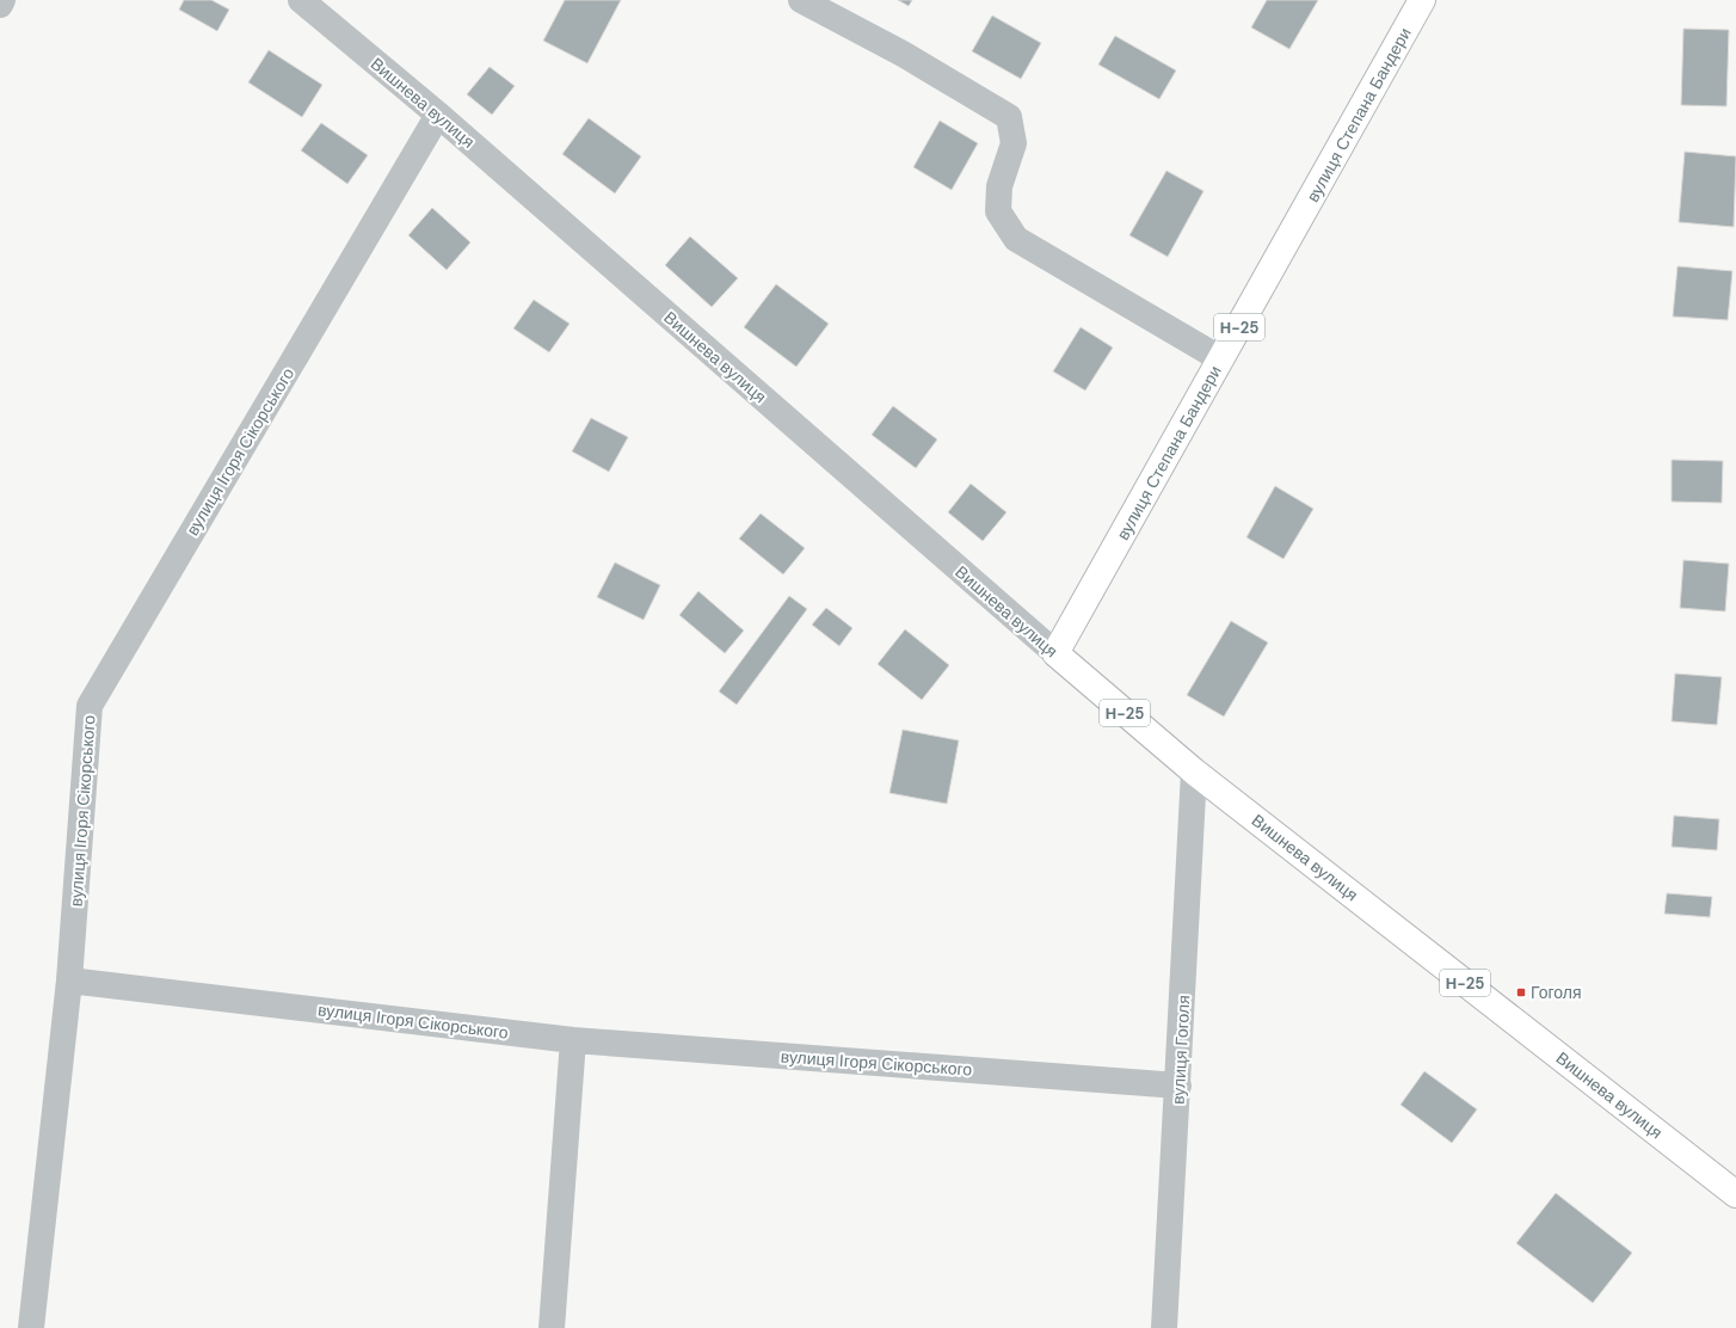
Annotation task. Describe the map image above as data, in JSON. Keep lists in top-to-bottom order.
{
  "streets": {
    "main road": ["Вишнева вулиця", "вулиця Степана Бандери", "Н-25"],
    "street": ["вулиця Ігоря Сікорського", "вулиця Гоголя"]
  },
  "crossings": [
    ["Вишнева вулиця", "вулиця Степана Бандери"],
    ["Вишнева вулиця", "вулиця Ігоря Сікорського"],
    ["Вишнева вулиця", "вулиця Гоголя"],
    ["вулиця Ігоря Сікорського", "вулиця Гоголя"]
  ],
  "places": {
    "transit": ["Гоголя"]
  }
}
